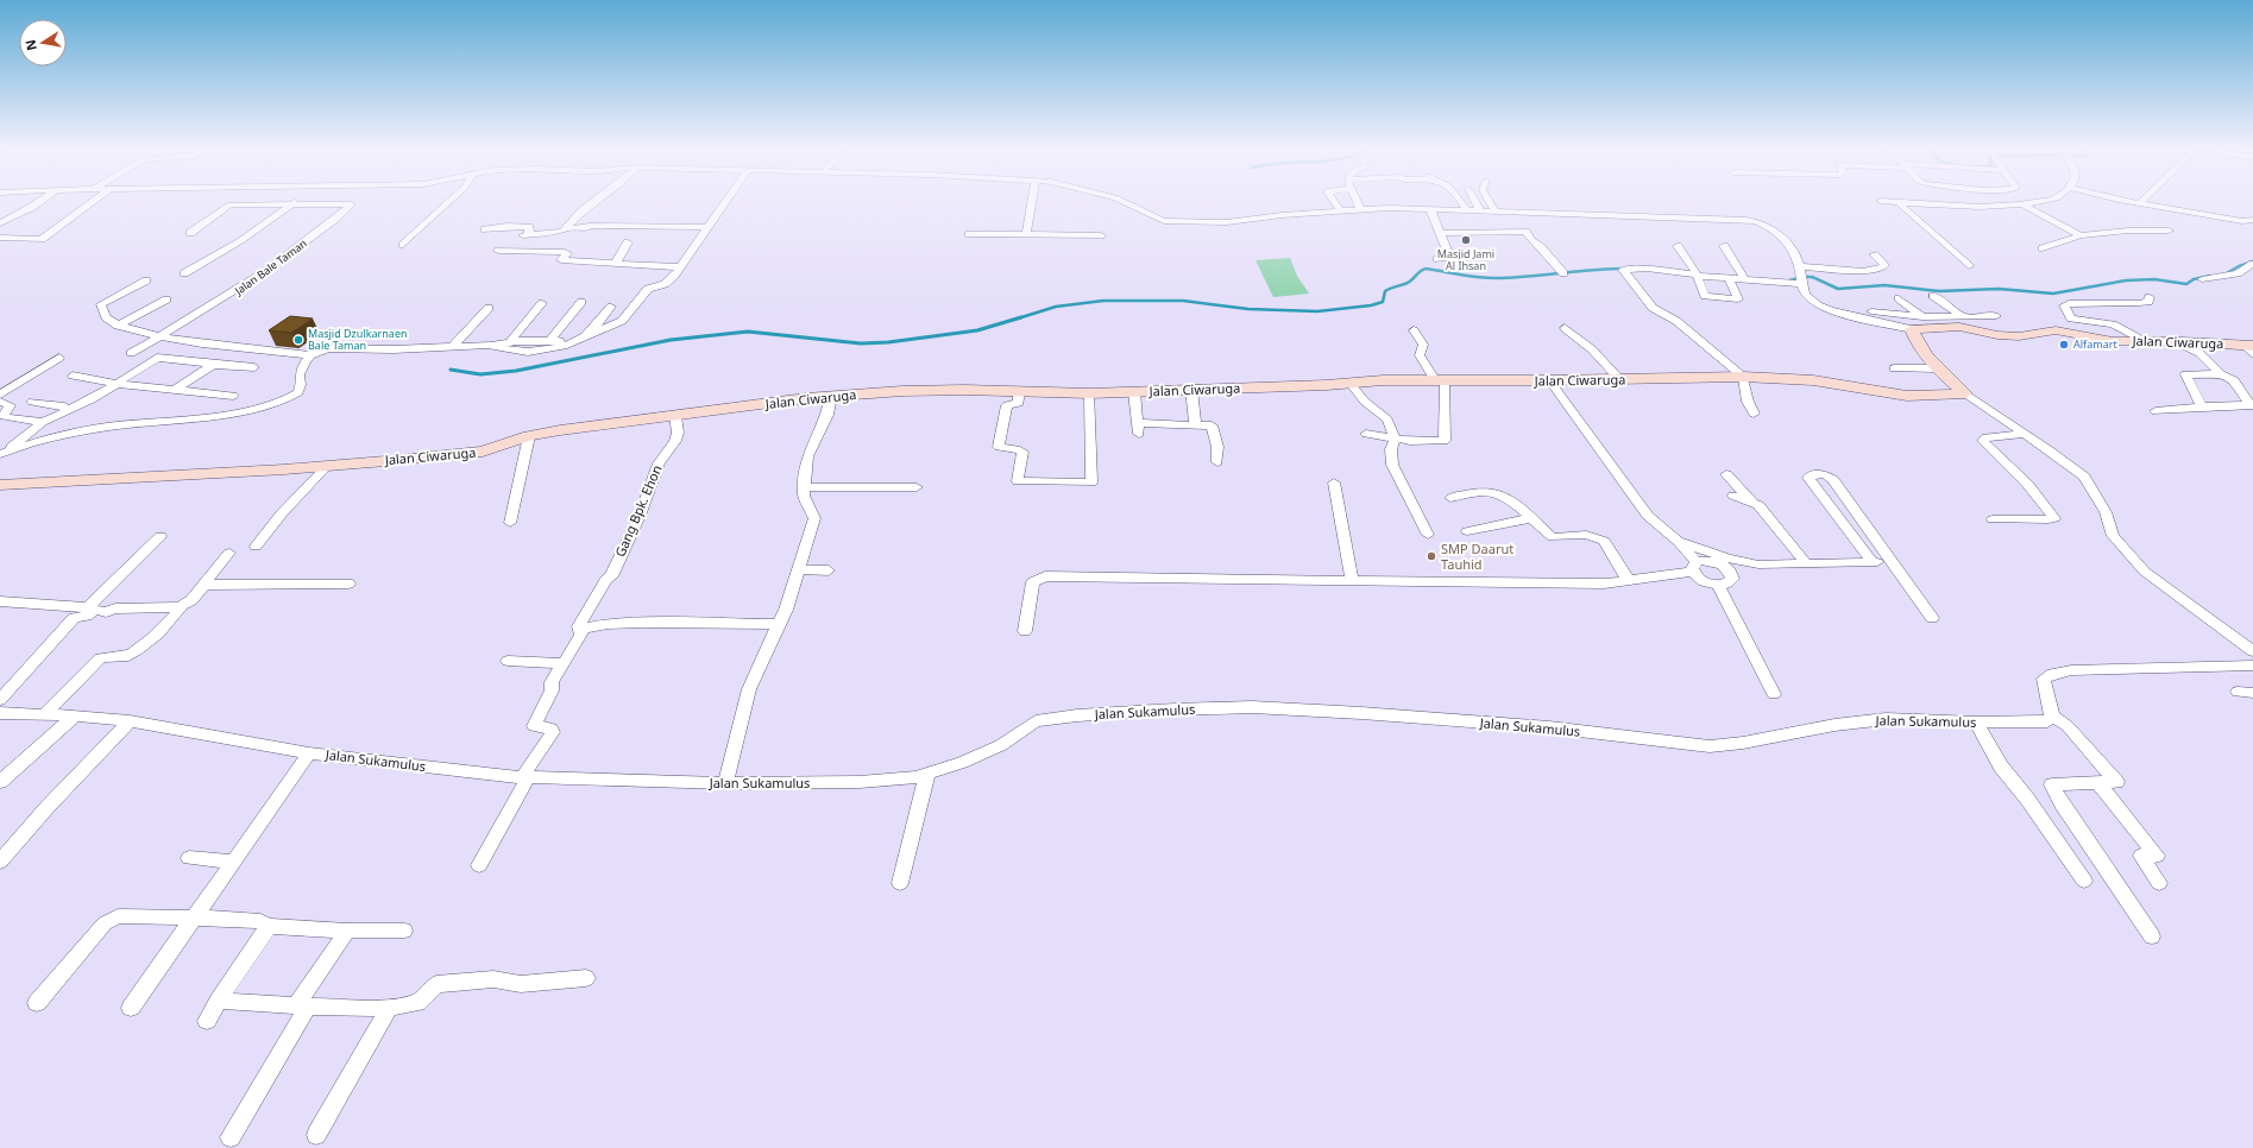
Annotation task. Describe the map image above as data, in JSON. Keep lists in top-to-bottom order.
{
  "streets": {
    "street": [
      "Jalan Bale Taman",
      "Jalan Ciwaruga",
      "Gang Bpk. Ehon",
      "Jalan Sukamulus"
    ]
  },
  "crossings": [
    ["Jalan Ciwaruga", "Gang Bpk. Ehon"],
    ["Gang Bpk. Ehon", "Jalan Sukamulus"]
  ],
  "places": [
    "Masjid Jami Al Ihsan",
    "Masjid Dzulkarnaen Bale Taman",
    "Alfamart",
    "SMP Daarut Tauhid"
  ],
  "north": "left"
}
